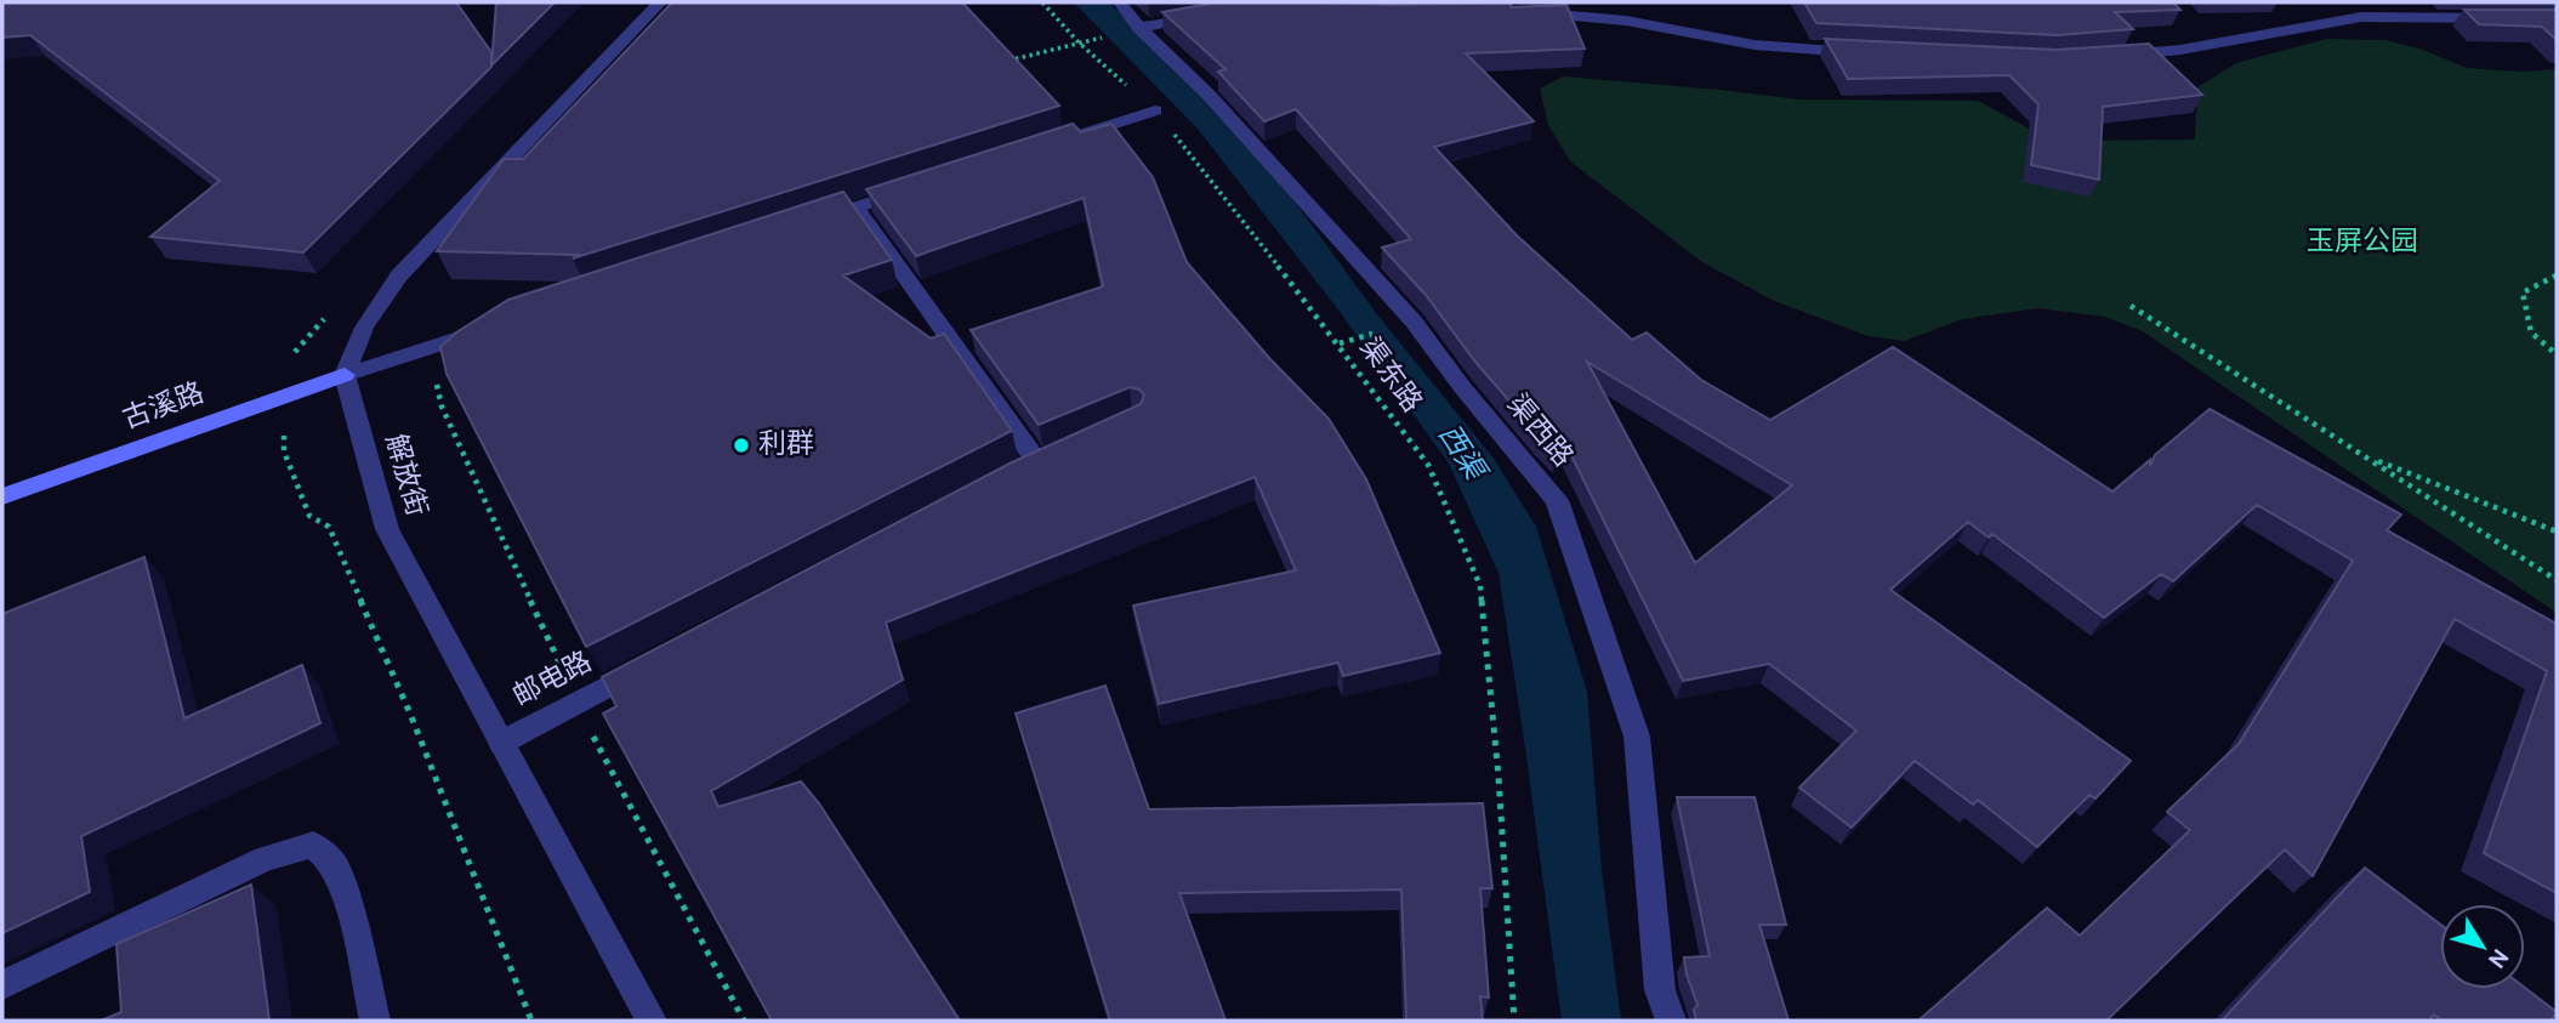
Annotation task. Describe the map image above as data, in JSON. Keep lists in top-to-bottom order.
{
  "streets": {
    "main road": ["古溪路"],
    "street": ["渠西路", "解放街", "邮电路"],
    "path": ["渠东路"]
  },
  "crossings": [
    ["古溪路", "解放街"],
    ["解放街", "邮电路"]
  ],
  "water": ["西渠"],
  "parks": ["玉屏公园"],
  "places": ["利群"],
  "north": "bottom right"
}
